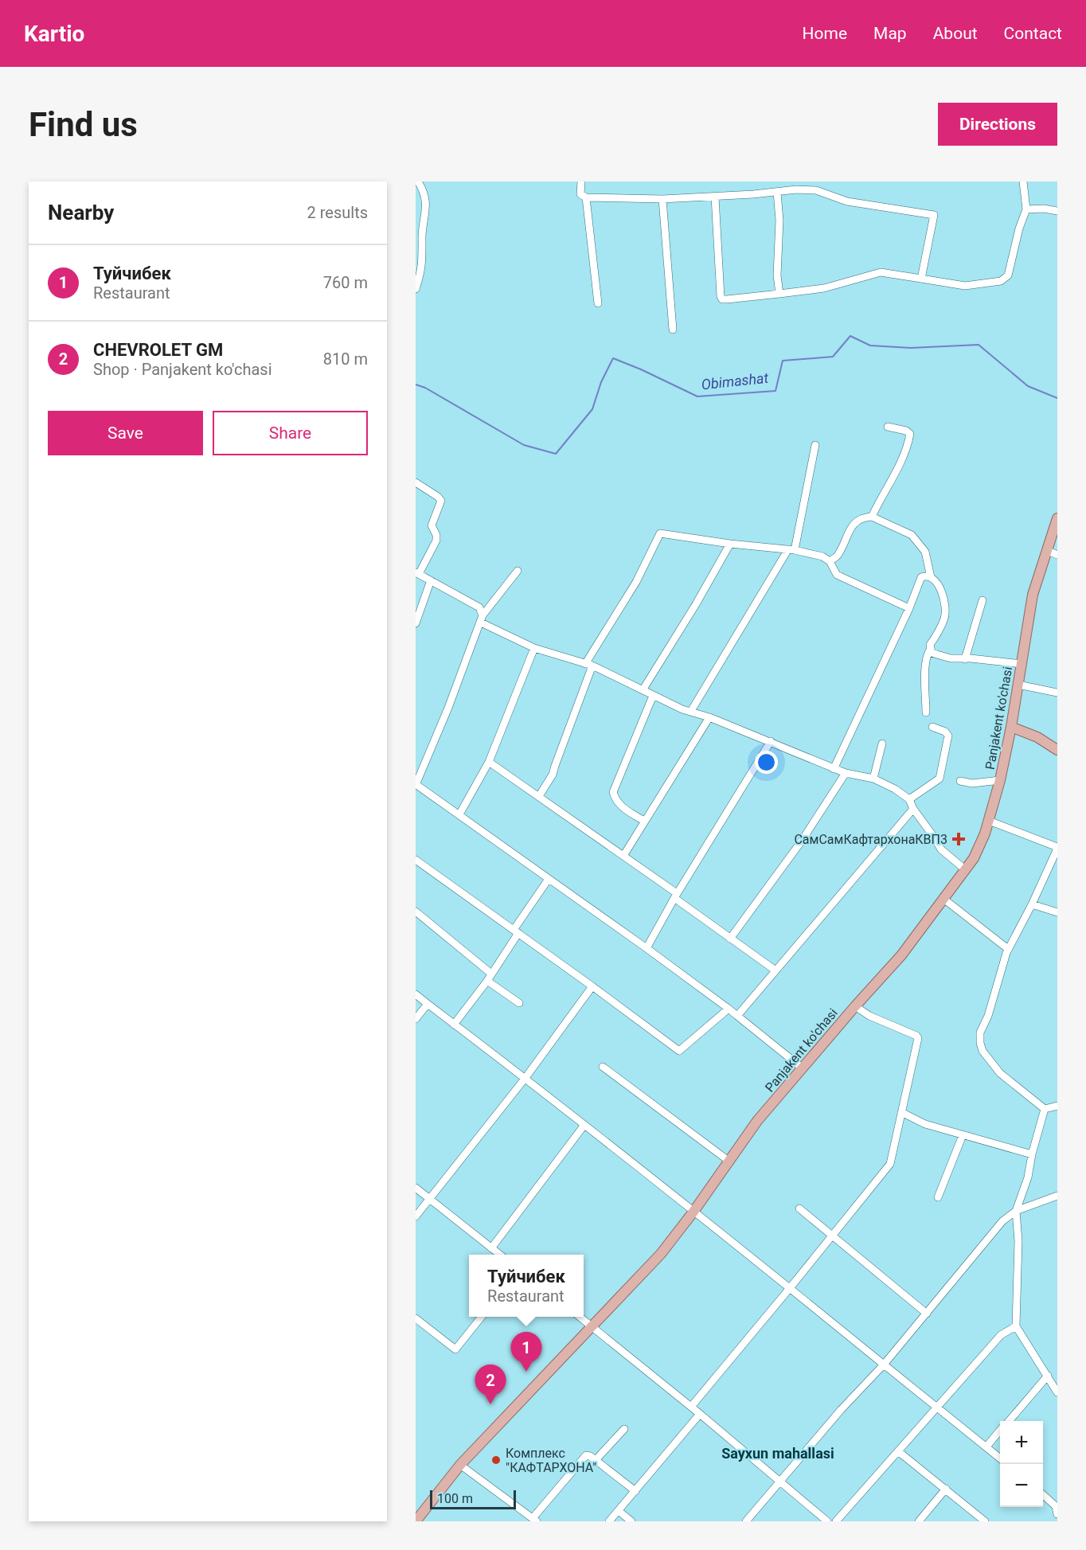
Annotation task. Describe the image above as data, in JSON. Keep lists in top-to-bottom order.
{
  "streets": {
    "main road": ["Panjakent ko'chasi"]
  },
  "districts": ["Sayxun mahallasi"],
  "water": ["Obimashat"],
  "places": {
    "health": ["СамСамКафтархонаКВП3"],
    "other": ["Комплекс \"КАФТАРХОНА\""]
  },
  "scale_bar": "100 m",
  "page": {
    "header": "Kartio",
    "nav": [
      "Home",
      "Map",
      "About",
      "Contact"
    ],
    "buttons": [
      "Directions",
      ["Save", "Share"]
    ],
    "title": "Find us",
    "heading": ["Nearby", "2 results"],
    "list": [
      {
        "mark": "1",
        "name": "Туйчибек",
        "note": "Restaurant",
        "value": "760 m"
      },
      {
        "mark": "2",
        "name": "CHEVROLET GM",
        "note": "Shop · Panjakent ko'chasi",
        "value": "810 m"
      }
    ],
    "popup": ["Туйчибек", "Restaurant"],
    "pins": ["1", "2"],
    "map_buttons": ["+", "−"],
    "scale": "100 m"
  }
}
